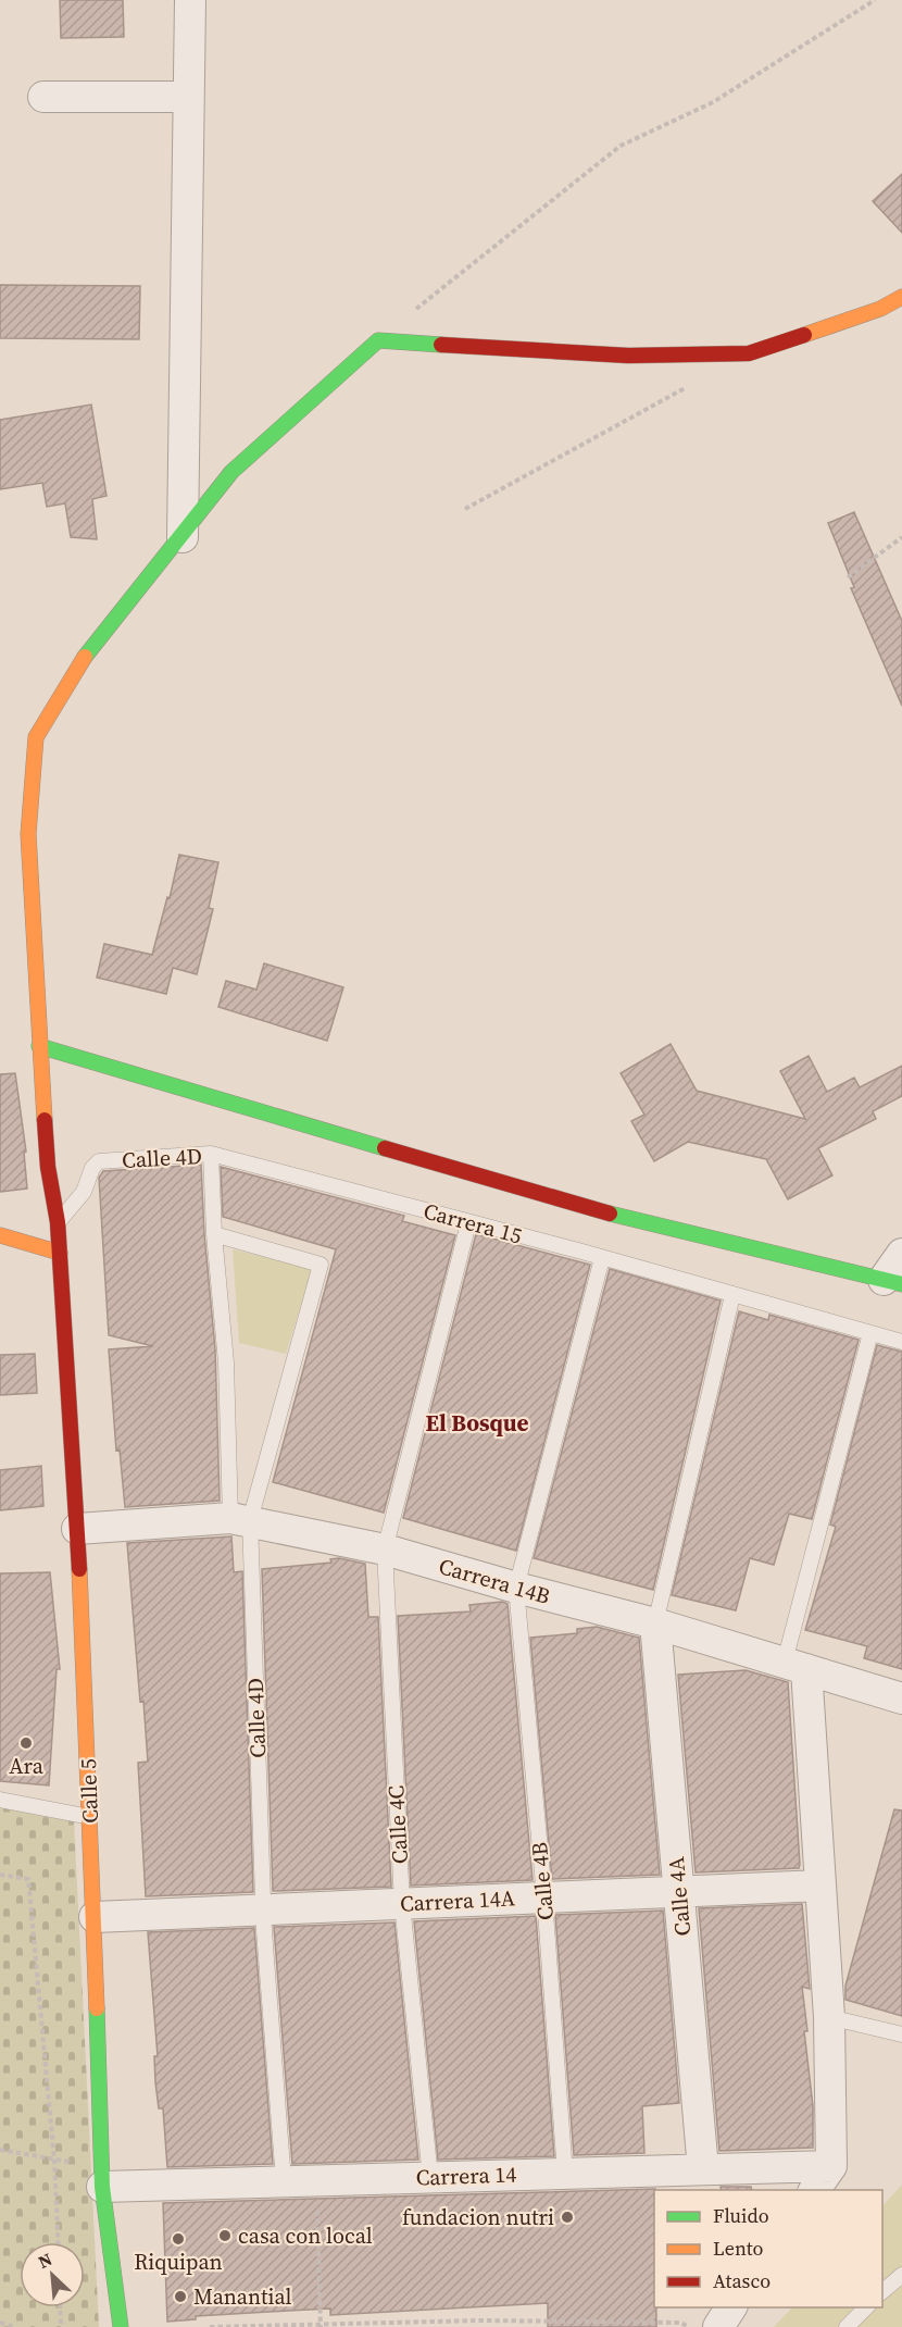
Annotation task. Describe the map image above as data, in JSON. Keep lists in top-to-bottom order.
{
  "streets": {
    "street": [
      "Carrera 14B",
      "Calle 5",
      "Calle 4A",
      "Carrera 14A",
      "Carrera 14"
    ],
    "lane": [
      "Calle 4D",
      "Carrera 15",
      "Calle 4C",
      "Calle 4B"
    ]
  },
  "crossings": [
    ["Calle 4D", "Carrera 15"],
    ["Calle 4D", "Carrera 14B"],
    ["Calle 4D", "Calle 5"],
    ["Calle 4D", "Carrera 14A"],
    ["Calle 4D", "Carrera 14"],
    ["Carrera 15", "Calle 4C"],
    ["Carrera 15", "Calle 4B"],
    ["Carrera 14B", "Calle 5"],
    ["Carrera 14B", "Calle 4C"],
    ["Carrera 14B", "Calle 4B"],
    ["Carrera 14B", "Calle 4A"],
    ["Calle 5", "Carrera 14A"],
    ["Calle 5", "Carrera 14"],
    ["Calle 4C", "Carrera 14A"],
    ["Calle 4C", "Carrera 14"],
    ["Calle 4B", "Carrera 14A"],
    ["Calle 4B", "Carrera 14"],
    ["Calle 4A", "Carrera 14A"],
    ["Calle 4A", "Carrera 14"]
  ],
  "districts": ["El Bosque"],
  "places": [
    "Ara",
    "fundacion nutri",
    "casa con local",
    "Riquipan",
    "Manantial"
  ],
  "legend": ["Fluido", "Lento", "Atasco"],
  "north": "top left"
}
